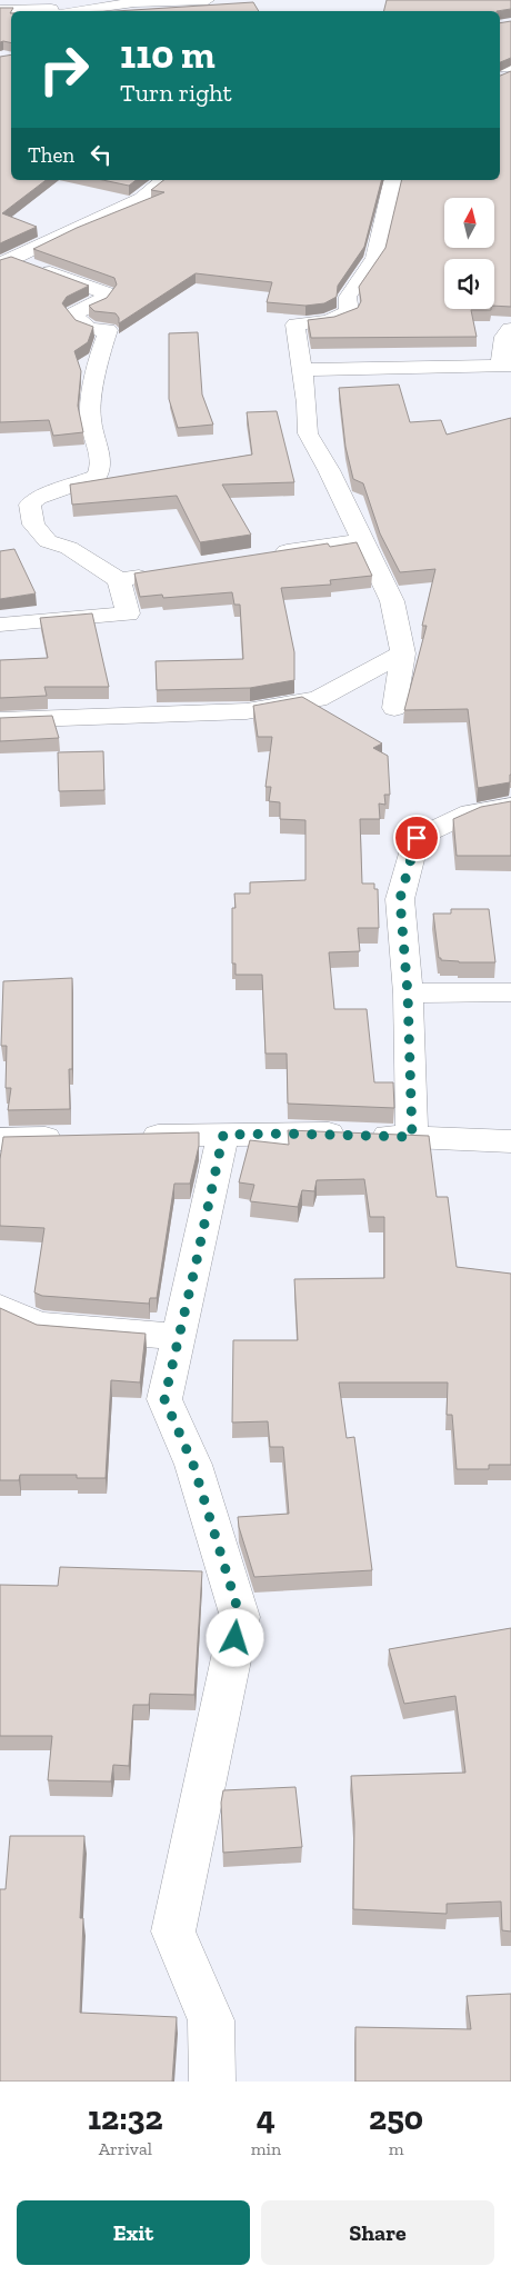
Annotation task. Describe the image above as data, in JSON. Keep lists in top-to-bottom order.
{
  "north": "top",
  "page": {
    "turn": ["110 m", "Turn right"],
    "then": "Then",
    "eta": [
      "12:32",
      "Arrival",
      "4",
      "min",
      "250",
      "m"
    ],
    "buttons": ["Exit", "Share"]
  }
}
